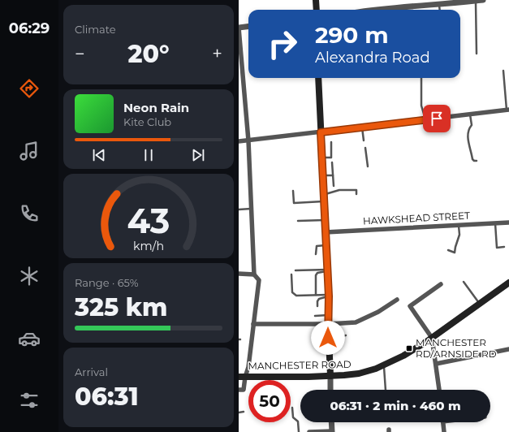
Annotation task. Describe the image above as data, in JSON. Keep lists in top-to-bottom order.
{
  "streets": {
    "main road": ["MANCHESTER ROAD"],
    "street": ["HAWKSHEAD STREET"]
  },
  "places": {
    "transit": ["MANCHESTER RD/ARNSIDE RD"]
  },
  "page": {
    "tabs": "06:29",
    "tile": [
      "Climate",
      ["Range · 65%", "325 km"],
      ["Arrival", "06:31"]
    ],
    "turn": ["290 m", "Alexandra Road"],
    "heat": ["−", "20°", "+"],
    "song": ["Neon Rain", "Kite Club"],
    "limit": "50",
    "trip": "06:31 · 2 min · 460 m",
    "gauge": ["43", "km/h"]
  }
}
